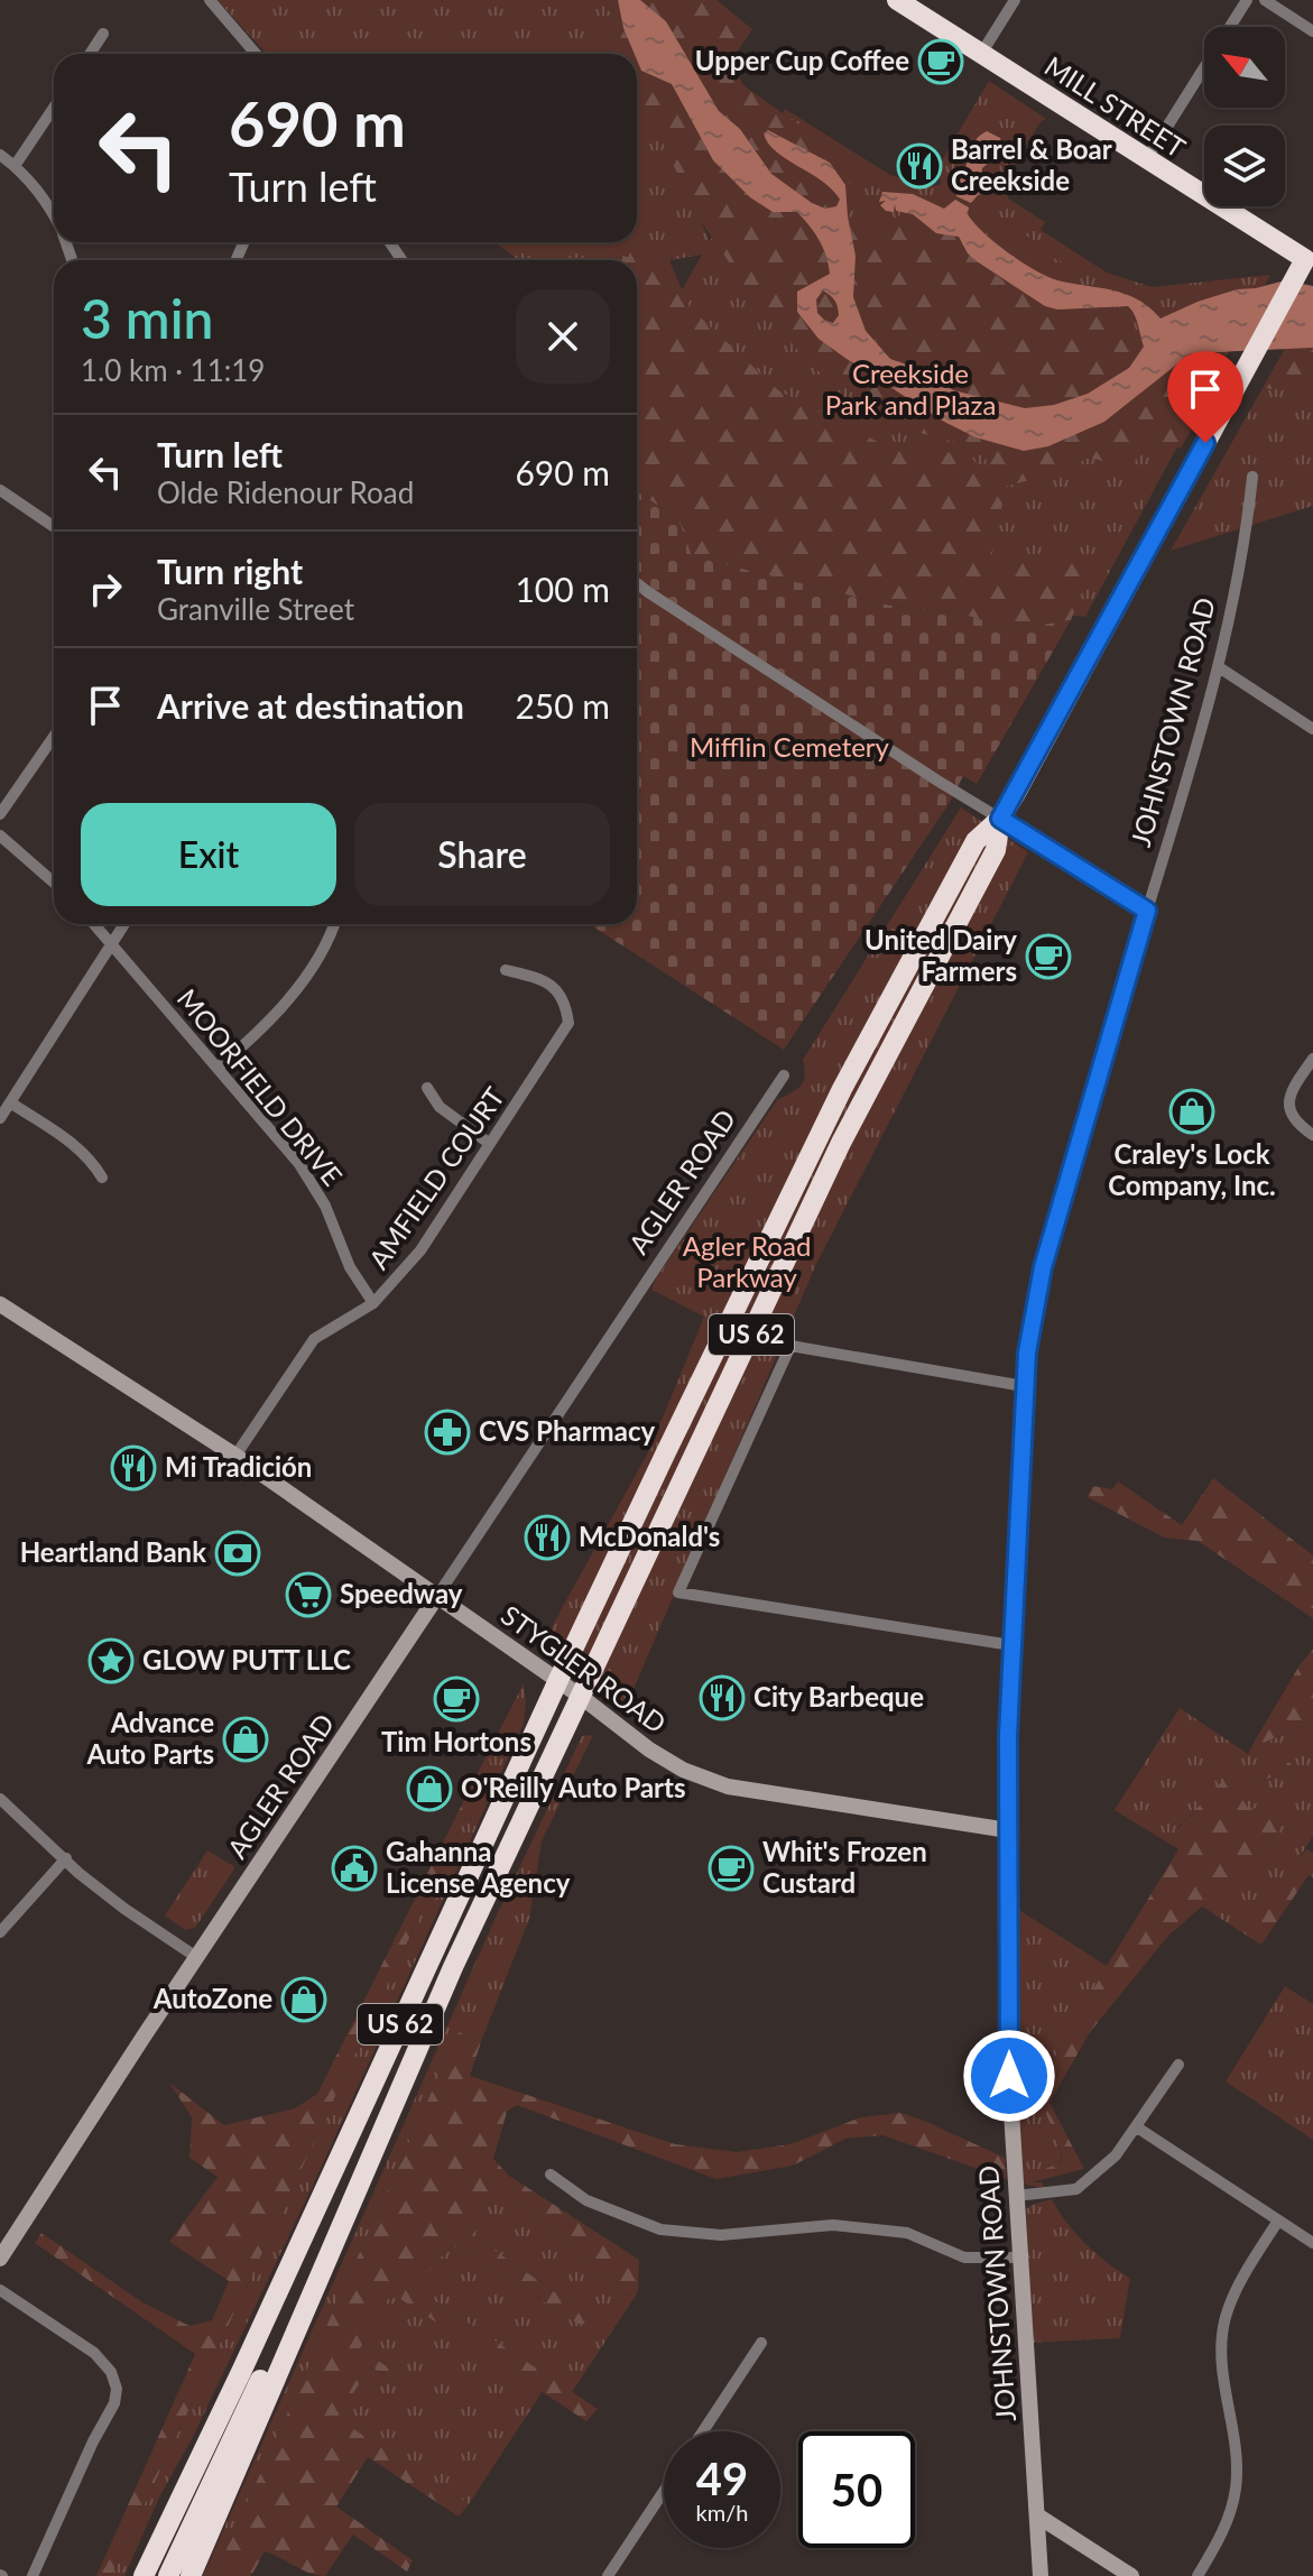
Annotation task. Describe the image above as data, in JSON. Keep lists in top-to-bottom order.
{
  "streets": {
    "highway": ["MILL STREET", "US 62"],
    "main road": ["JOHNSTOWN ROAD", "AGLER ROAD", "STYGLER ROAD"],
    "street": ["MOORFIELD DRIVE", "AMFIELD COURT"]
  },
  "crossings": [
    ["MILL STREET", "US 62"],
    ["JOHNSTOWN ROAD", "STYGLER ROAD"],
    ["MOORFIELD DRIVE", "AMFIELD COURT"],
    ["AMFIELD COURT", "STYGLER ROAD"],
    ["AGLER ROAD", "STYGLER ROAD"],
    ["US 62", "STYGLER ROAD"]
  ],
  "parks": ["Creekside Park and Plaza", "Mifflin Cemetery", "Agler Road Parkway"],
  "places": {
    "cafe": [
      "Upper Cup Coffee",
      "United Dairy Farmers",
      "Tim Hortons",
      "Whit's Frozen Custard"
    ],
    "restaurant": [
      "Barrel & Boar Creekside",
      "Mi Tradición",
      "McDonald's",
      "City Barbeque"
    ],
    "shop": [
      "Craley's Lock Company, Inc.",
      "Advance Auto Parts",
      "O'Reilly Auto Parts",
      "AutoZone"
    ],
    "pharmacy": ["CVS Pharmacy"],
    "bank": ["Heartland Bank"],
    "supermarket": ["Speedway"],
    "place": ["GLOW PUTT LLC"],
    "public building": ["Gahanna License Agency"]
  },
  "north": "top left",
  "page": {
    "turn": ["690 m", "Turn left"],
    "heading": ["3 min", "1.0 km · 11:19"],
    "list": [
      {
        "name": "Turn left",
        "note": "Olde Ridenour Road",
        "value": "690 m"
      },
      {
        "name": "Turn right",
        "note": "Granville Street",
        "value": "100 m"
      },
      {
        "name": "Arrive at destination",
        "value": "250 m"
      }
    ],
    "buttons": ["Exit", "Share"],
    "speed": "49 km/h",
    "limit": "50"
  }
}
